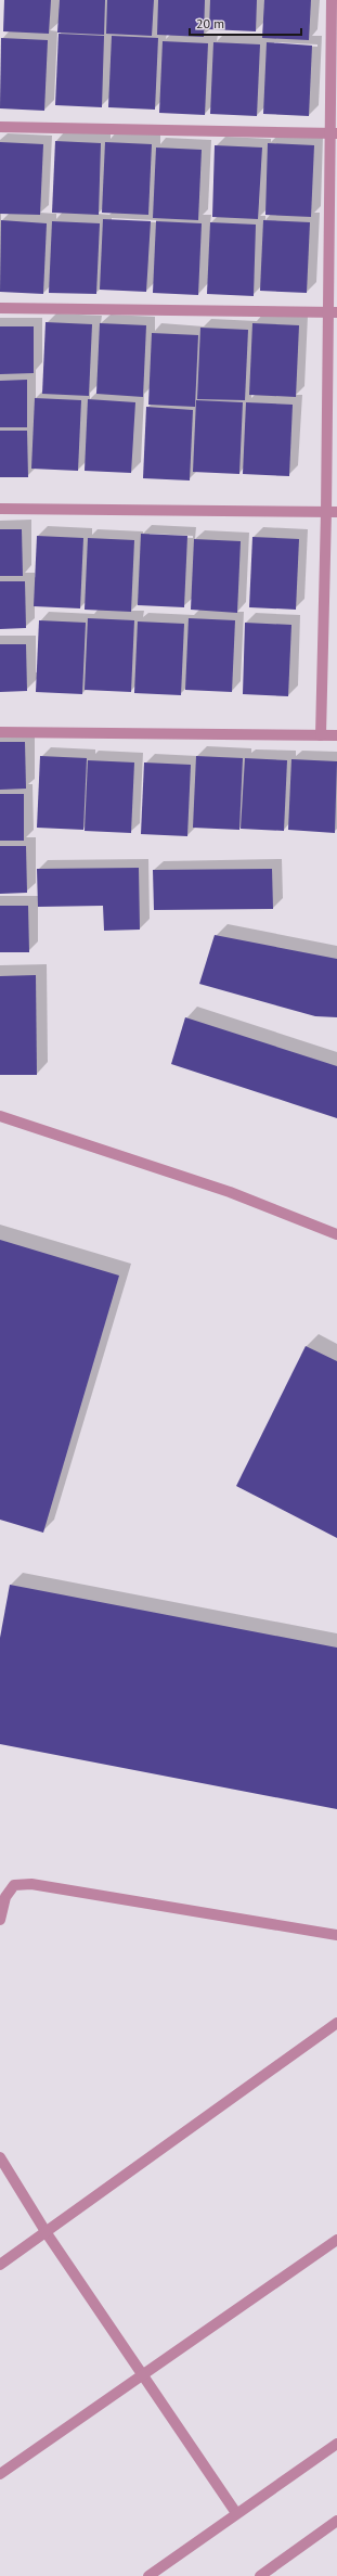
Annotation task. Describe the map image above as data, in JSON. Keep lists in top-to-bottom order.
{
  "scale_bar": "20 m"
}
